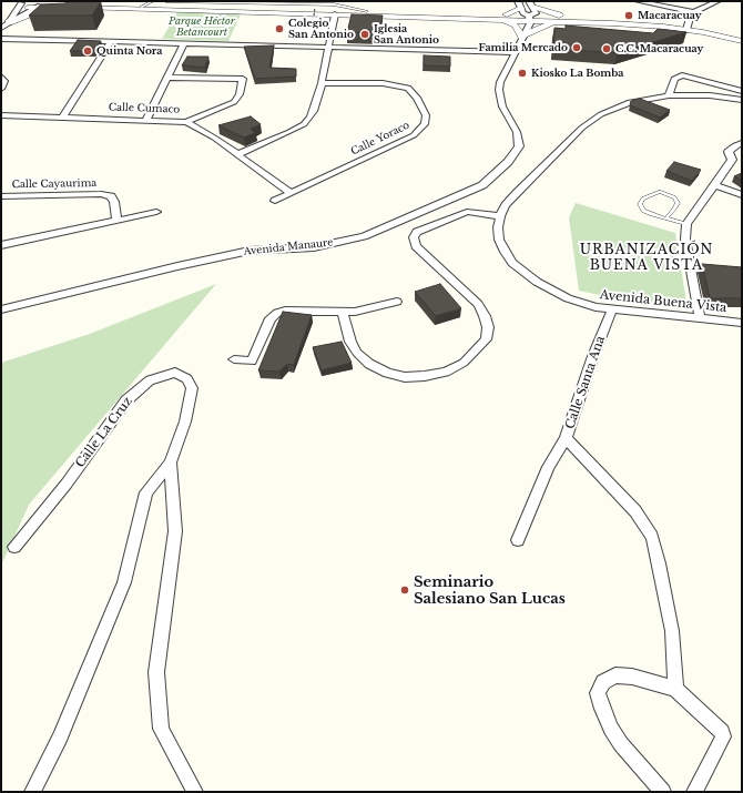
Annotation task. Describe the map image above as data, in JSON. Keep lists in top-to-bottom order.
{
  "streets": {
    "street": [
      "Calle Cumaco",
      "Calle Yoraco",
      "Calle Cayaurima",
      "Avenida Manaure",
      "Avenida Buena Vista",
      "Calle Santa Ana",
      "Calle La Cruz"
    ]
  },
  "crossings": [
    ["Calle Cumaco", "Calle Yoraco"],
    ["Avenida Buena Vista", "Calle Santa Ana"]
  ],
  "districts": ["URBANIZACIÓN BUENA VISTA"],
  "parks": ["Parque Héctor Betancourt"],
  "places": [
    "Macaracuay",
    "Colegio San Antonio",
    "Iglesia San Antonio",
    "Familia Mercado",
    "C.C. Macaracuay",
    "Quinta Nora",
    "Kiosko La Bomba",
    "Seminario Salesiano San Lucas"
  ]
}
